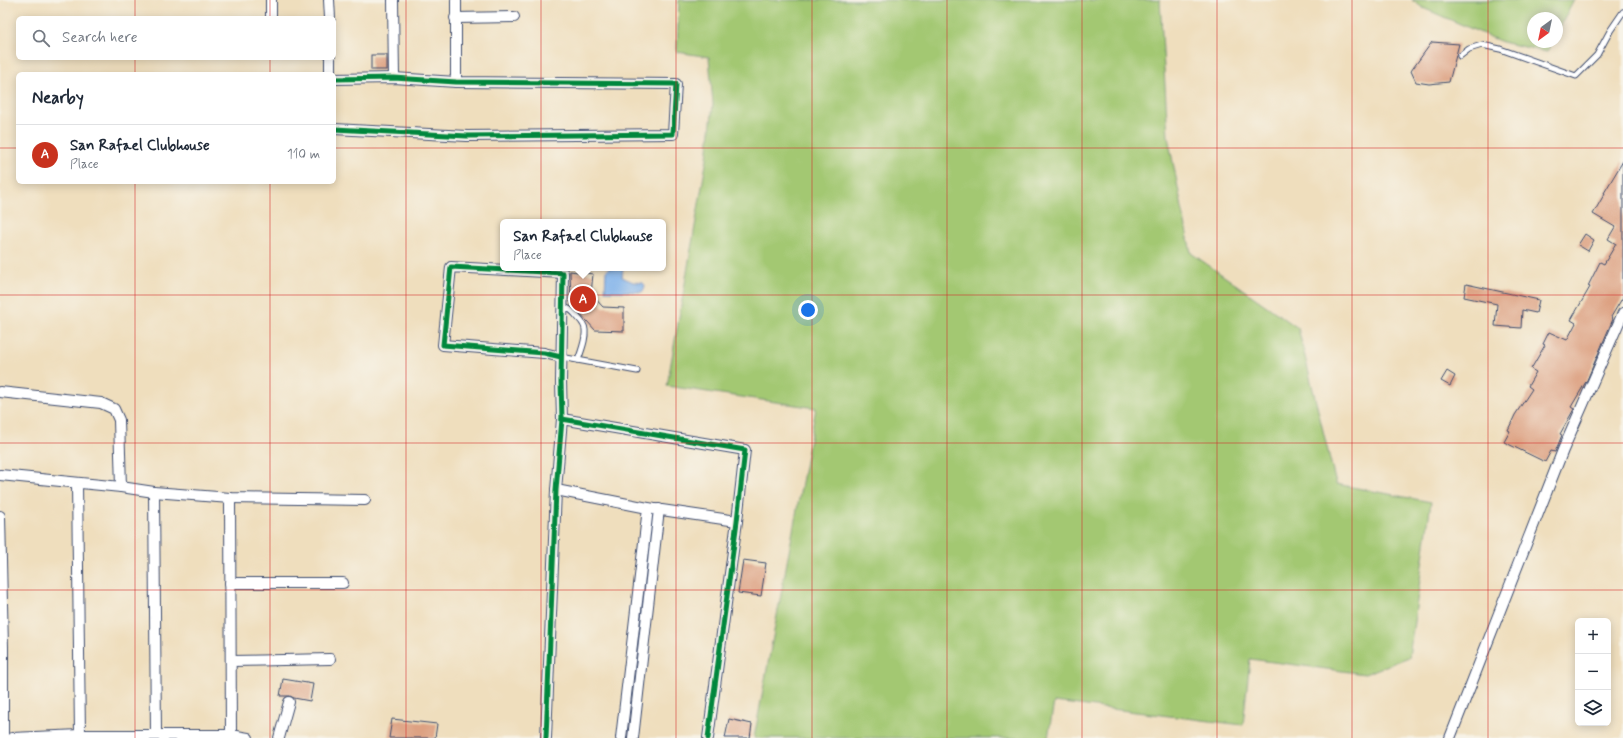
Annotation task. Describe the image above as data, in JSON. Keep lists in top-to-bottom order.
{
  "north": "bottom left",
  "page": {
    "search": "Search here",
    "heading": "Nearby",
    "list": [
      {
        "mark": "A",
        "name": "San Rafael Clubhouse",
        "note": "Place",
        "value": "110 m"
      }
    ],
    "popup": ["San Rafael Clubhouse", "Place"],
    "pins": "A",
    "map_buttons": ["+", "−"]
  }
}
